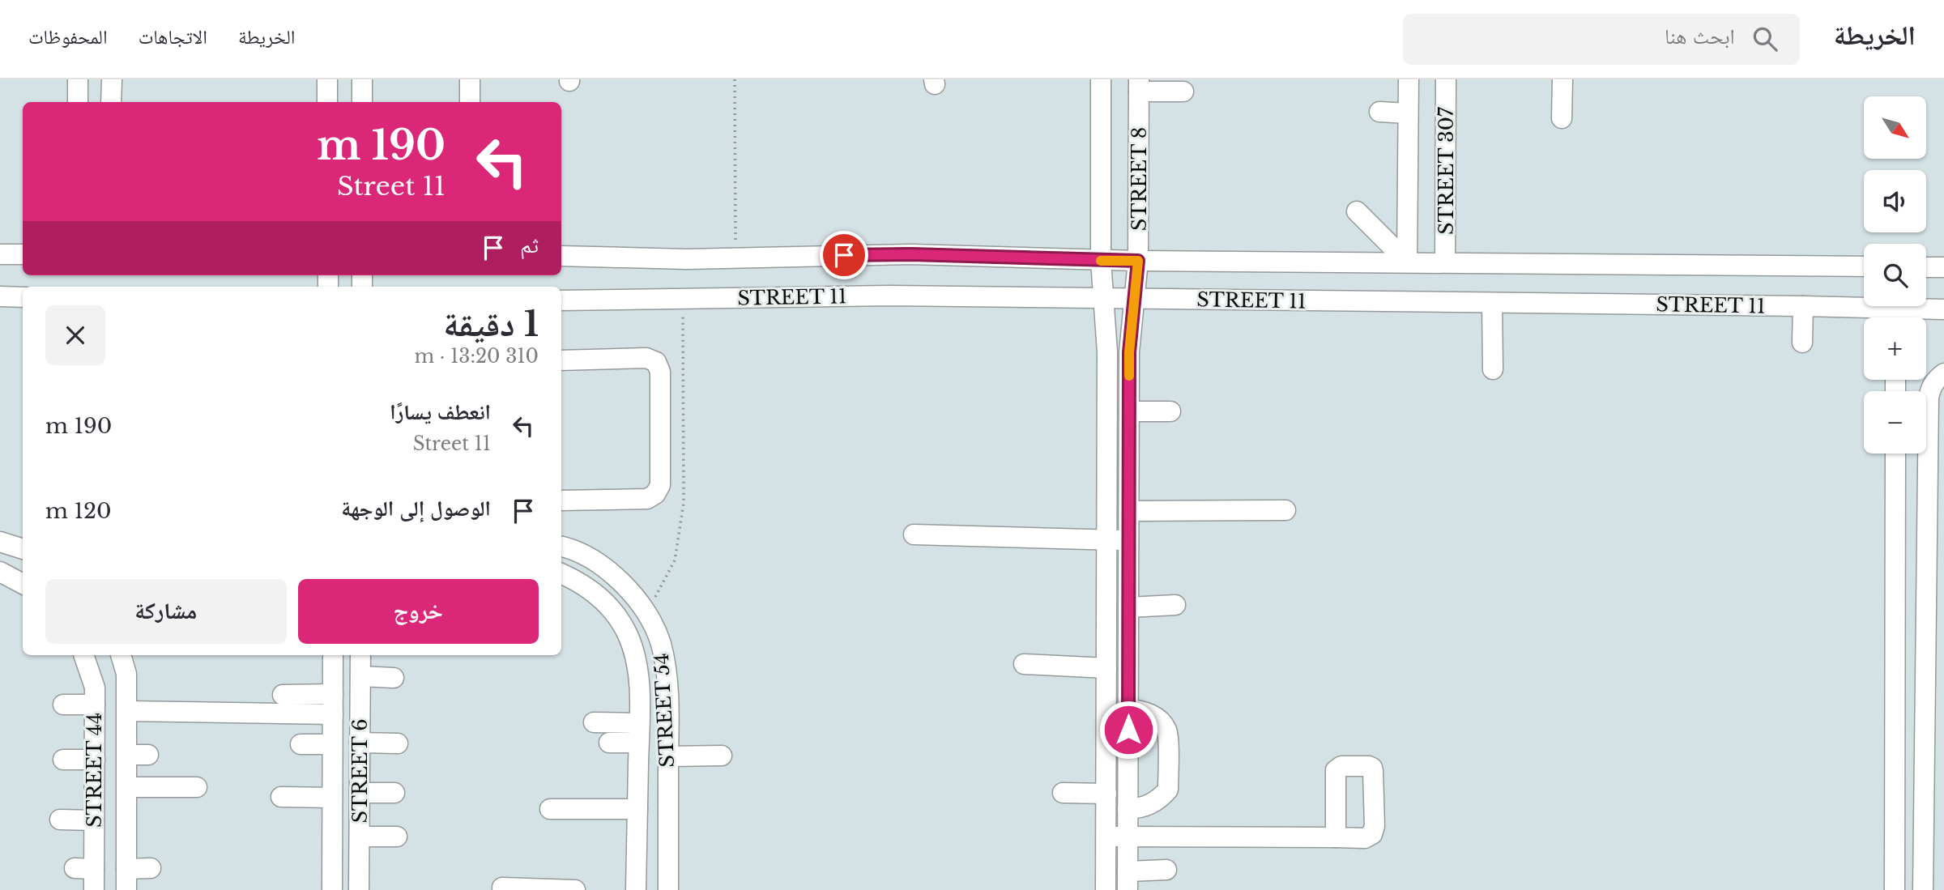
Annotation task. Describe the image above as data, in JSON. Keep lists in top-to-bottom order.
{
  "streets": {
    "street": [
      "STREET 307",
      "STREET 8",
      "STREET 11",
      "STREET 54",
      "STREET 44",
      "STREET 6"
    ]
  },
  "crossings": [
    ["STREET 307", "STREET 11"],
    ["STREET 8", "STREET 11"]
  ],
  "north": "bottom right",
  "page": {
    "header": "الخريطة",
    "search": "ابحث هنا",
    "nav": ["الخريطة", "الاتجاهات", "المحفوظات"],
    "map_buttons": ["+", "−"],
    "turn": ["190 m", "Street 11"],
    "then": "ثم",
    "heading": ["1 دقيقة", "310 m · 13:20"],
    "list": [
      {
        "name": "انعطف يسارًا",
        "note": "Street 11",
        "value": "190 m"
      },
      {
        "name": "الوصول إلى الوجهة",
        "value": "120 m"
      }
    ],
    "buttons": ["خروج", "مشاركة"]
  }
}
